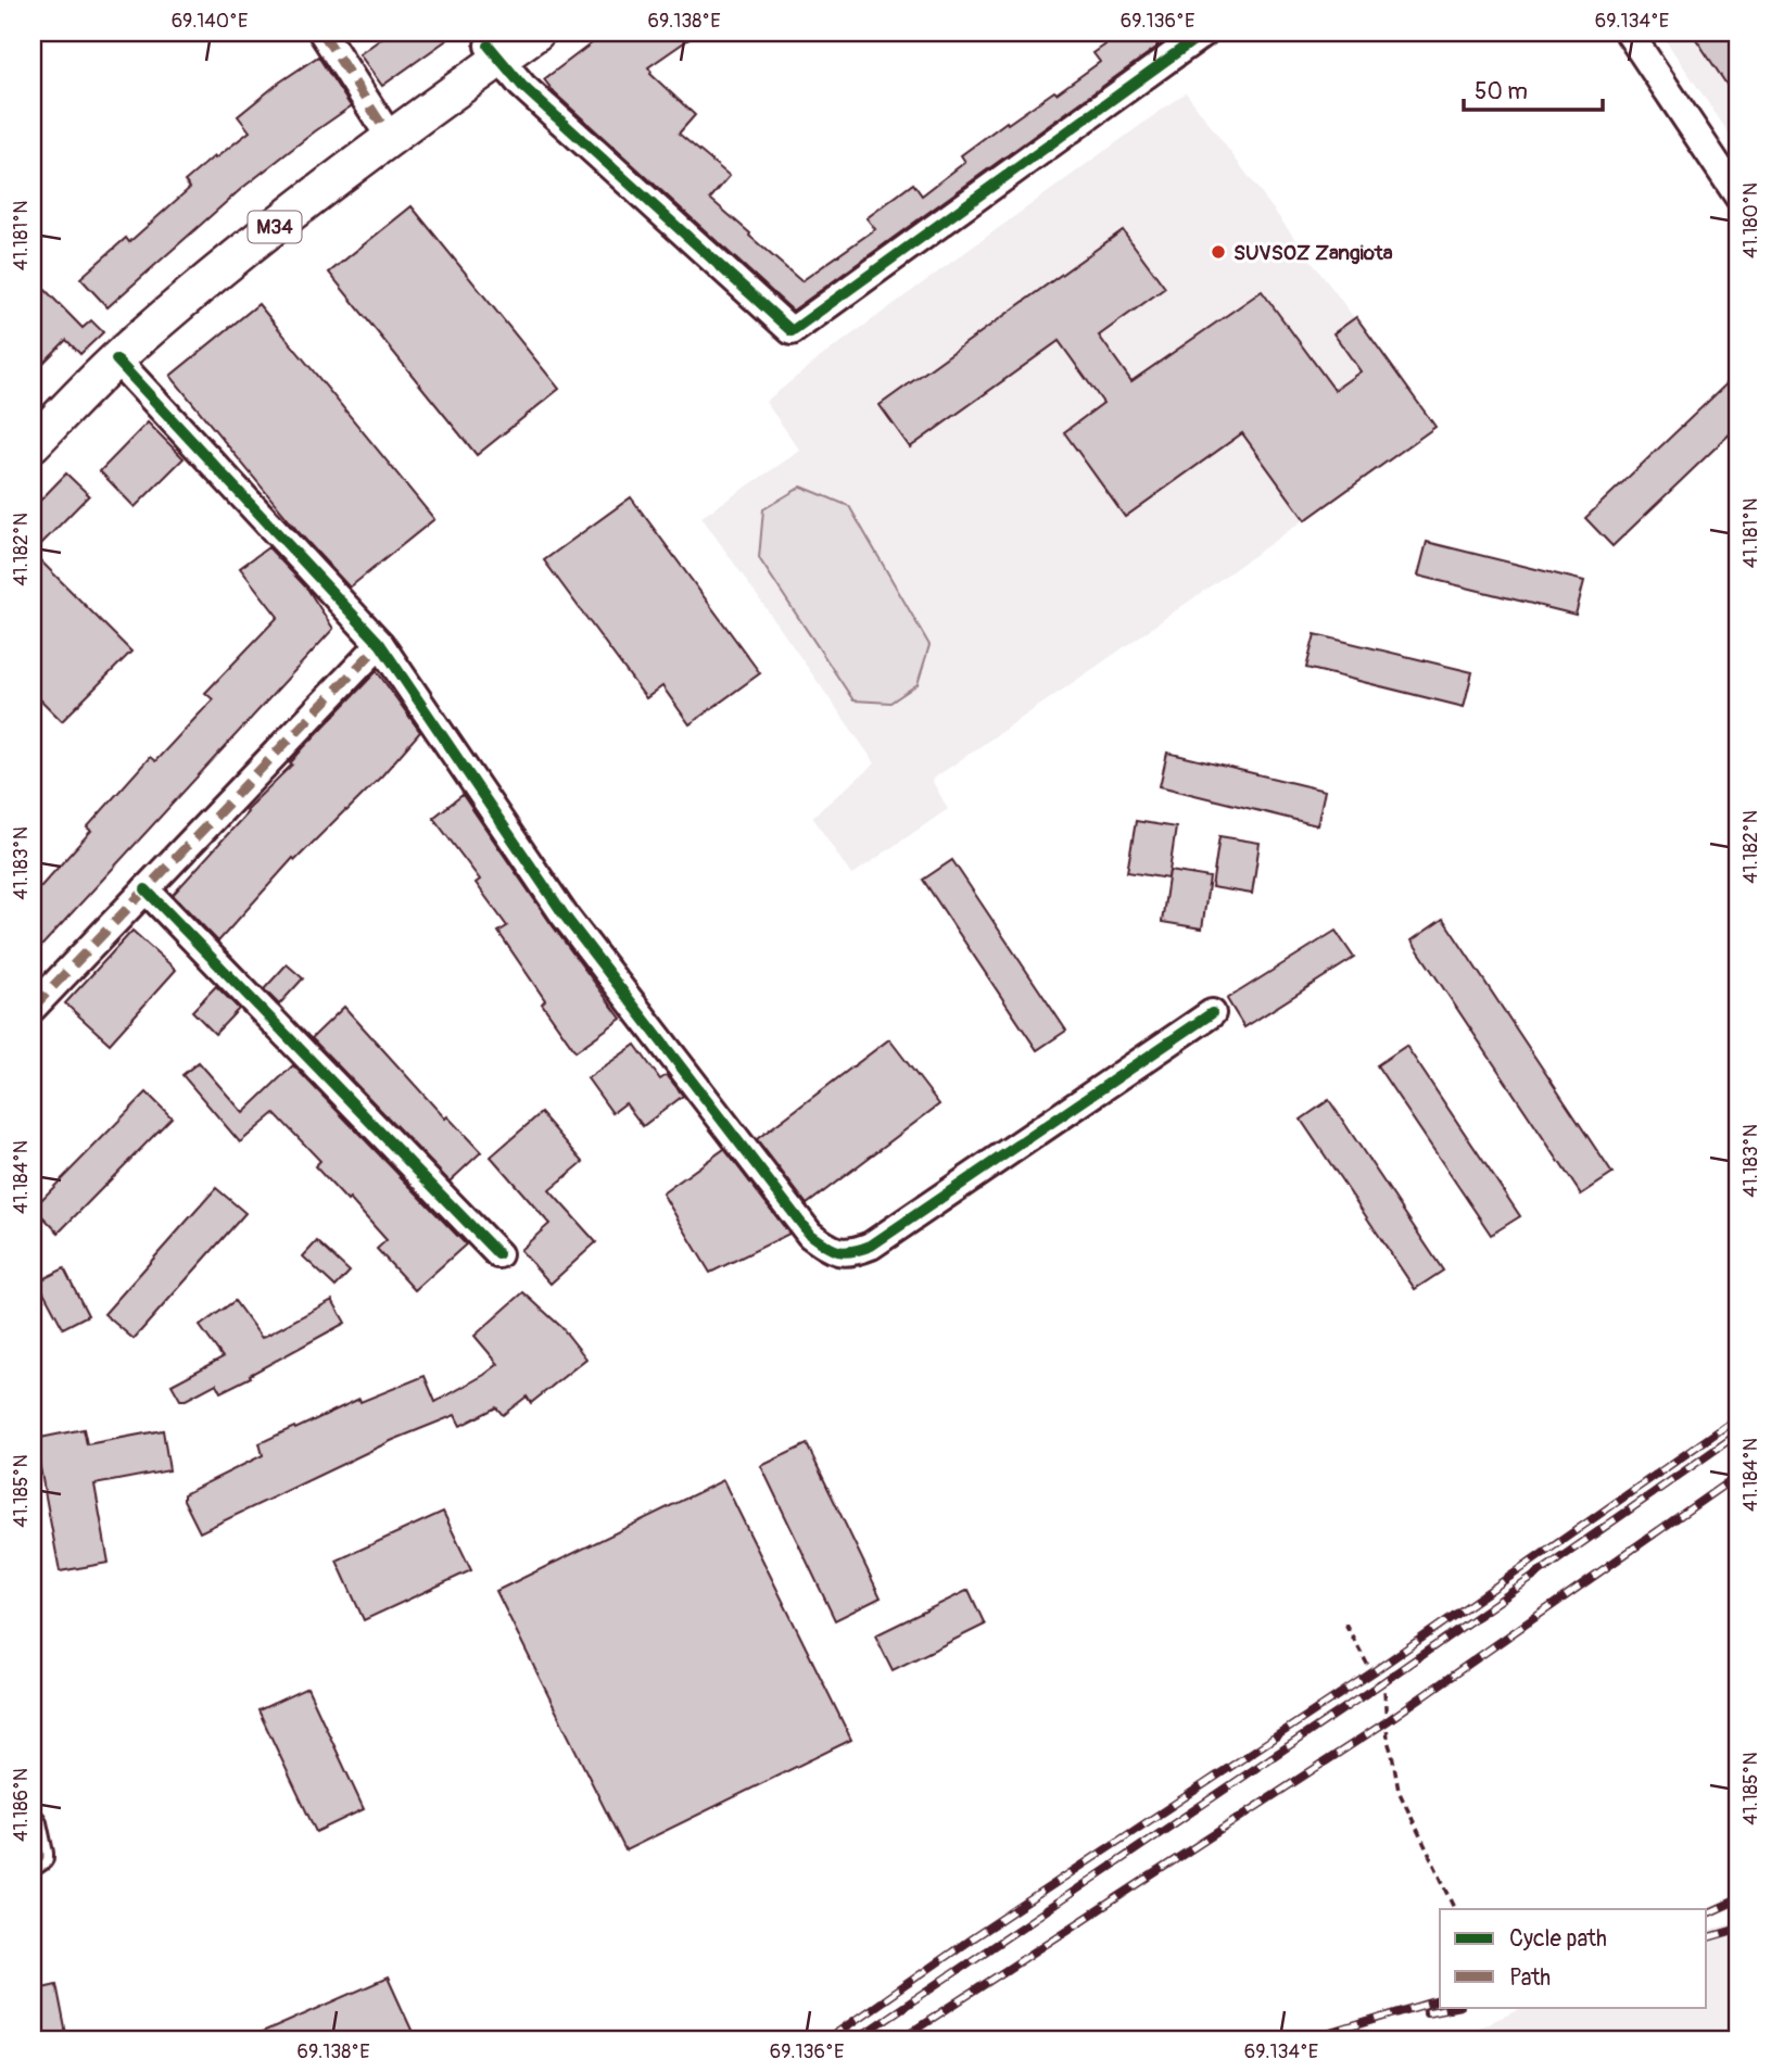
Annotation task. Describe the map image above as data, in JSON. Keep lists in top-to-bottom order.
{
  "streets": {
    "main road": ["M34"]
  },
  "places": ["SUVSOZ Zangiota"],
  "legend": ["Cycle path", "Path"],
  "scale_bar": "50 m",
  "coordinates": [
    "69.140°E",
    "69.138°E",
    "69.136°E",
    "69.134°E",
    "41.180°N",
    "41.181°N",
    "41.182°N",
    "41.183°N",
    "41.184°N",
    "41.185°N",
    "41.186°N"
  ]
}
